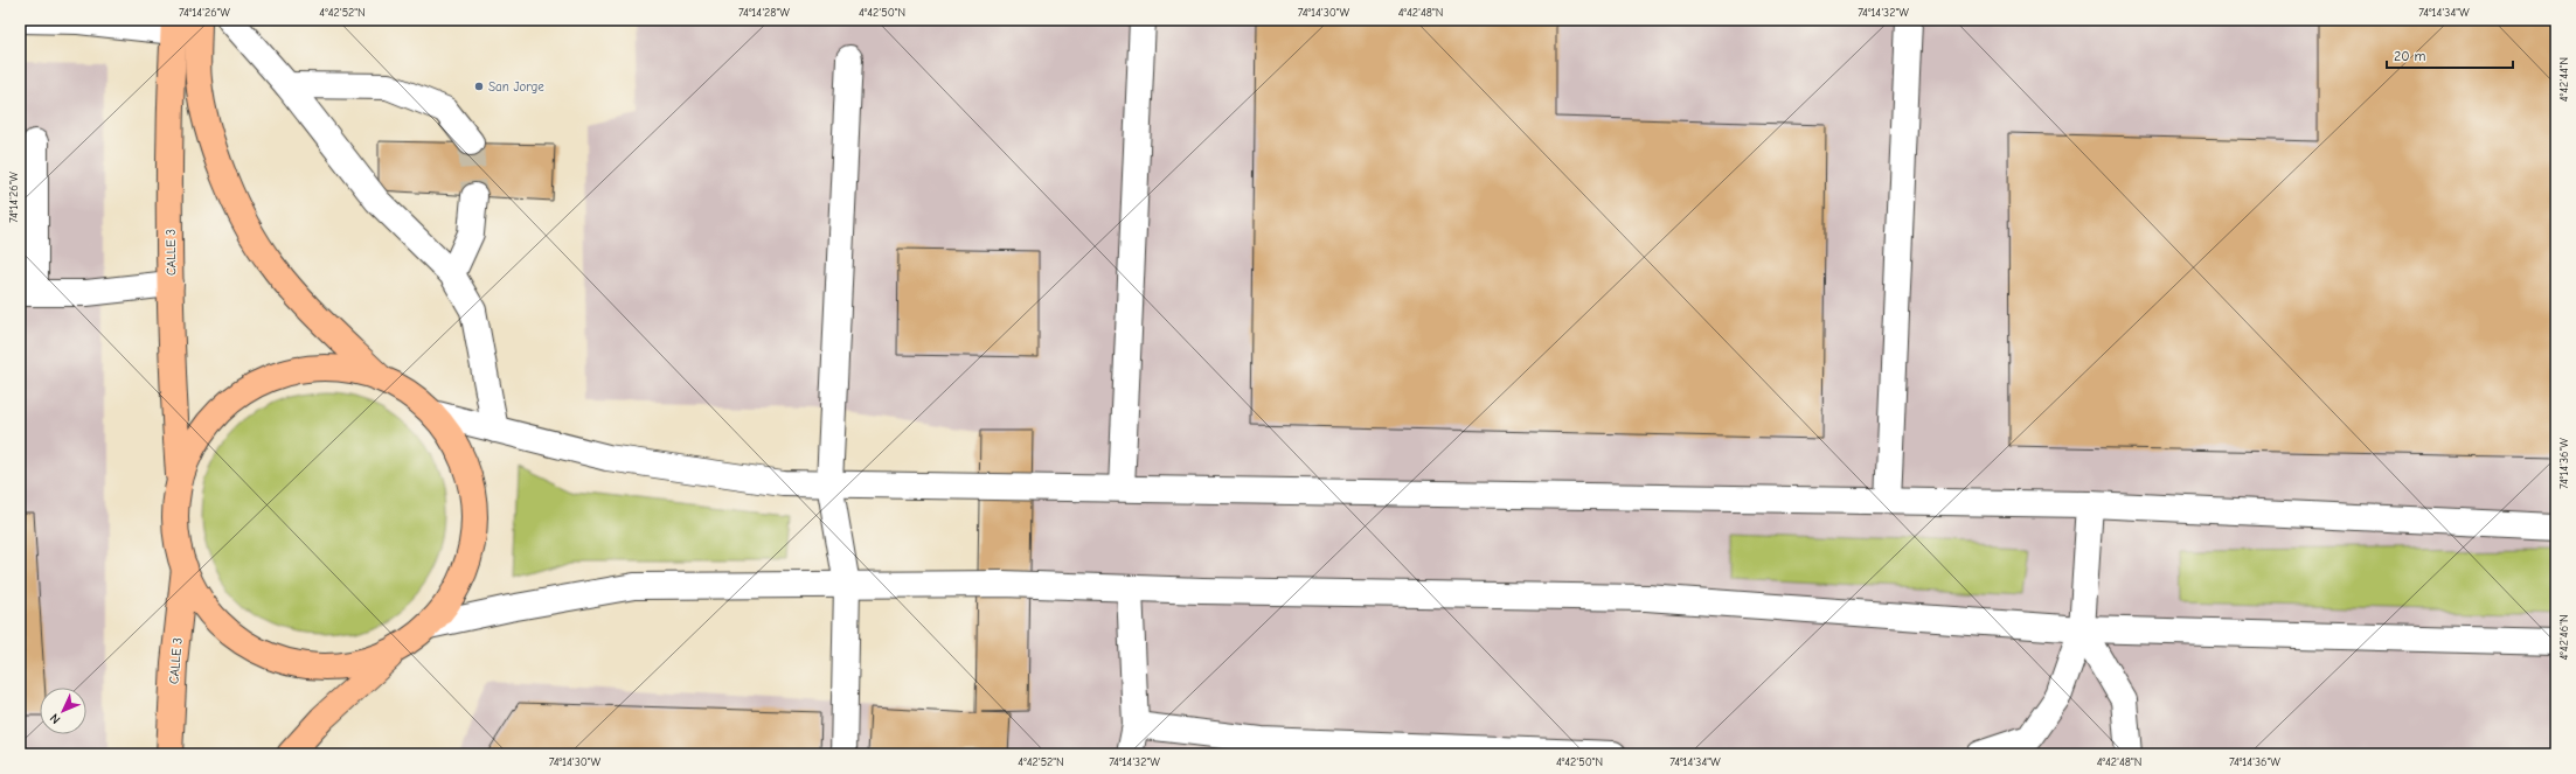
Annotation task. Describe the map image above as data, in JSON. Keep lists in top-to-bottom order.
{
  "streets": {
    "main road": ["CALLE 3"]
  },
  "places": ["San Jorge"],
  "scale_bar": "20 m",
  "north": "bottom left",
  "coordinates": [
    "74°14'26\"W",
    "4°42'52\"N",
    "74°14'28\"W",
    "4°42'50\"N",
    "74°14'30\"W",
    "4°42'48\"N",
    "74°14'32\"W",
    "74°14'34\"W",
    "4°42'44\"N",
    "74°14'36\"W",
    "4°42'46\"N"
  ]
}
